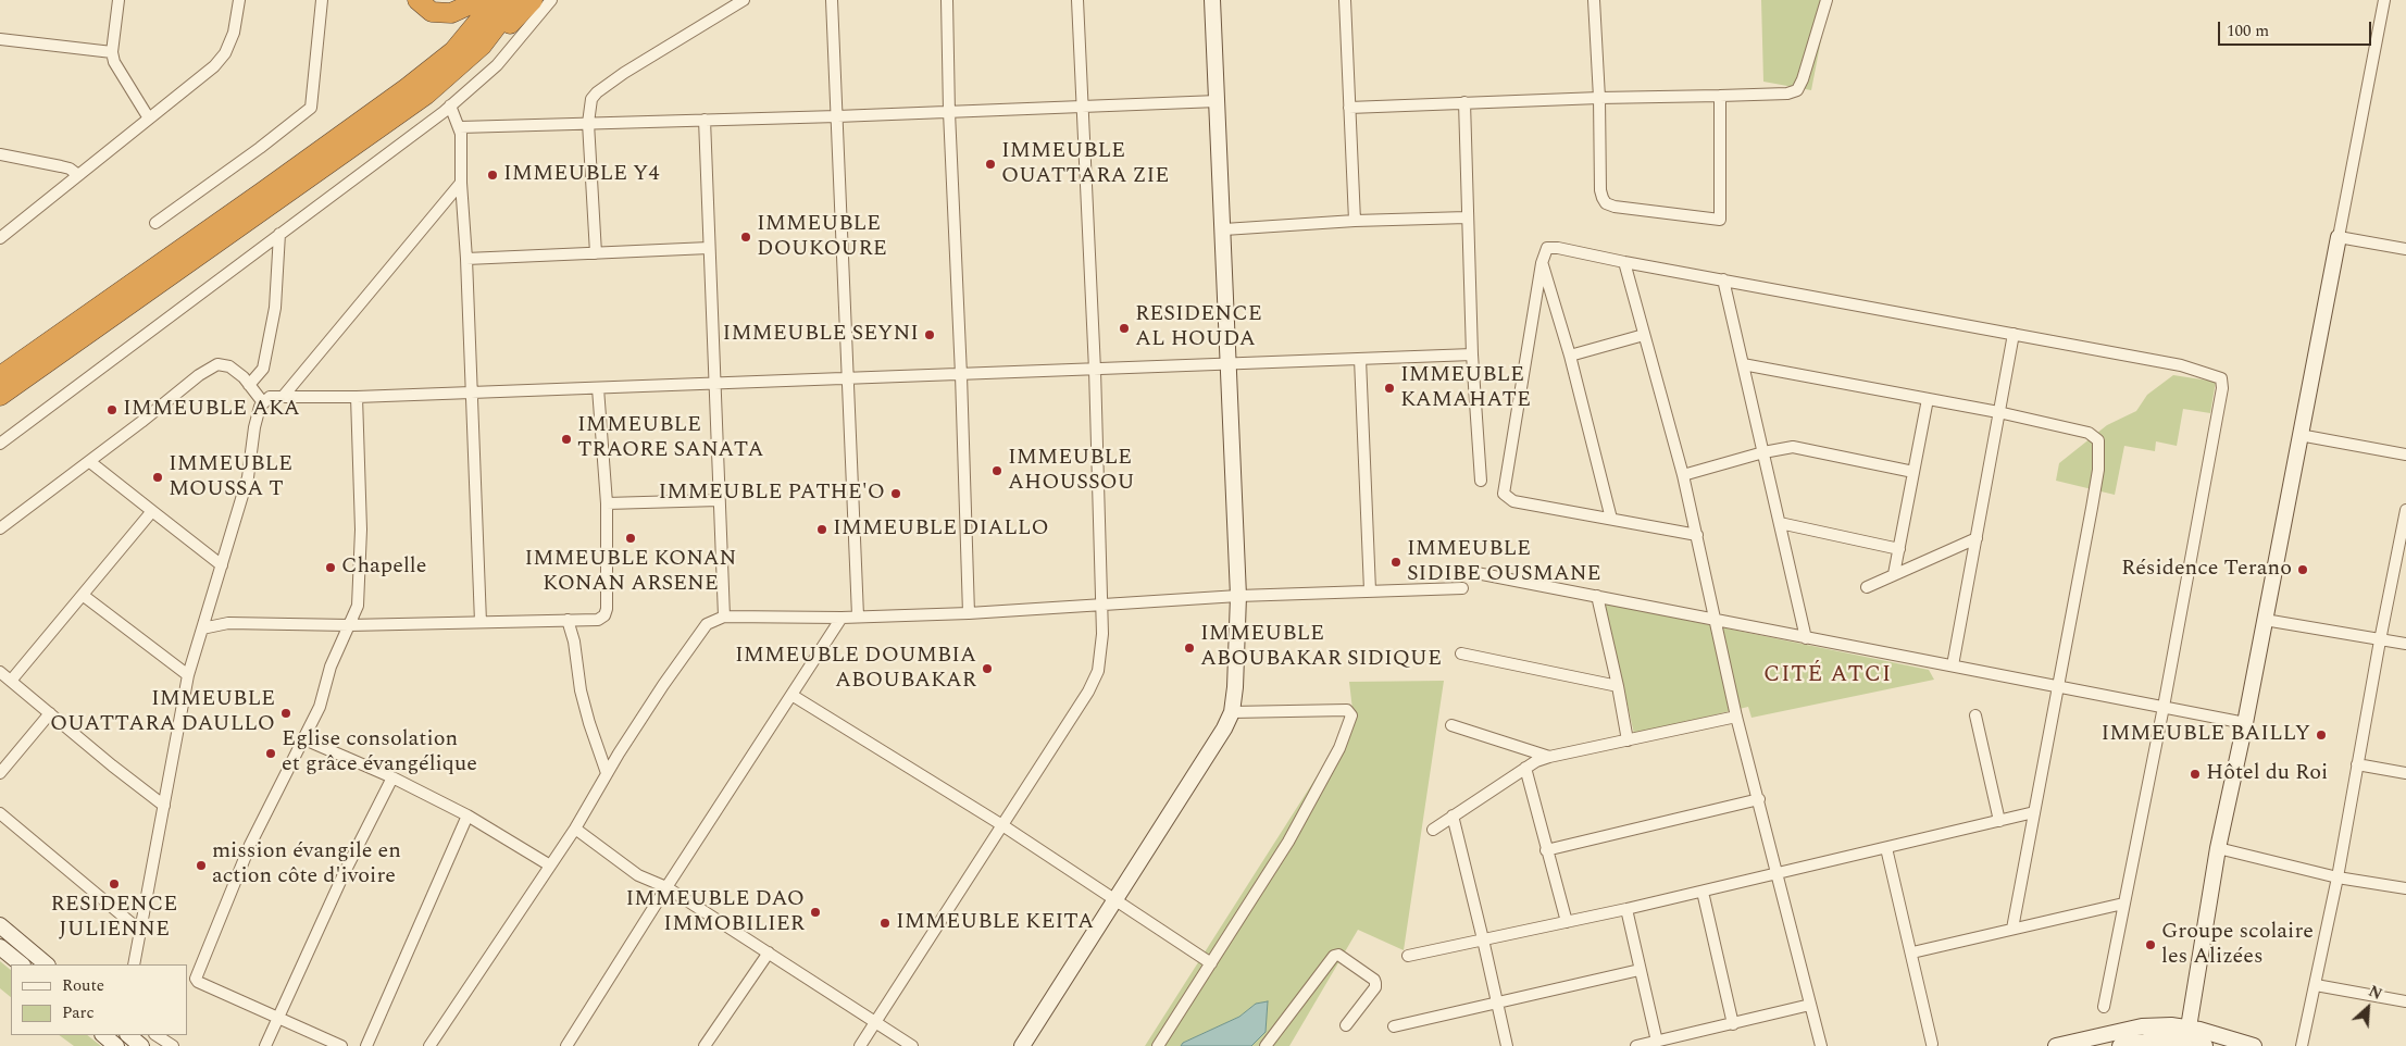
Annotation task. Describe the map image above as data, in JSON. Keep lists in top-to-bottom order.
{
  "districts": ["CITÉ ATCI"],
  "places": [
    "IMMEUBLE OUATTARA ZIE",
    "IMMEUBLE Y4",
    "IMMEUBLE DOUKOURE",
    "RESIDENCE AL HOUDA",
    "IMMEUBLE SEYNI",
    "IMMEUBLE KAMAHATE",
    "IMMEUBLE AKA",
    "IMMEUBLE TRAORE SANATA",
    "IMMEUBLE AHOUSSOU",
    "IMMEUBLE MOUSSA T",
    "IMMEUBLE PATHE'O",
    "IMMEUBLE DIALLO",
    "IMMEUBLE KONAN KONAN ARSENE",
    "IMMEUBLE SIDIBE OUSMANE",
    "Chapelle",
    "Résidence Terano",
    "IMMEUBLE ABOUBAKAR SIDIQUE",
    "IMMEUBLE DOUMBIA ABOUBAKAR",
    "IMMEUBLE OUATTARA DAULLO",
    "IMMEUBLE BAILLY",
    "Eglise consolation et grâce évangélique",
    "Hôtel du Roi",
    "mission évangile en action côte d'ivoire",
    "RESIDENCE JULIENNE",
    "IMMEUBLE DAO IMMOBILIER",
    "IMMEUBLE KEITA",
    "Groupe scolaire les Alizées"
  ],
  "legend": ["Route", "Parc"],
  "scale_bar": "100 m",
  "north": "top right"
}
